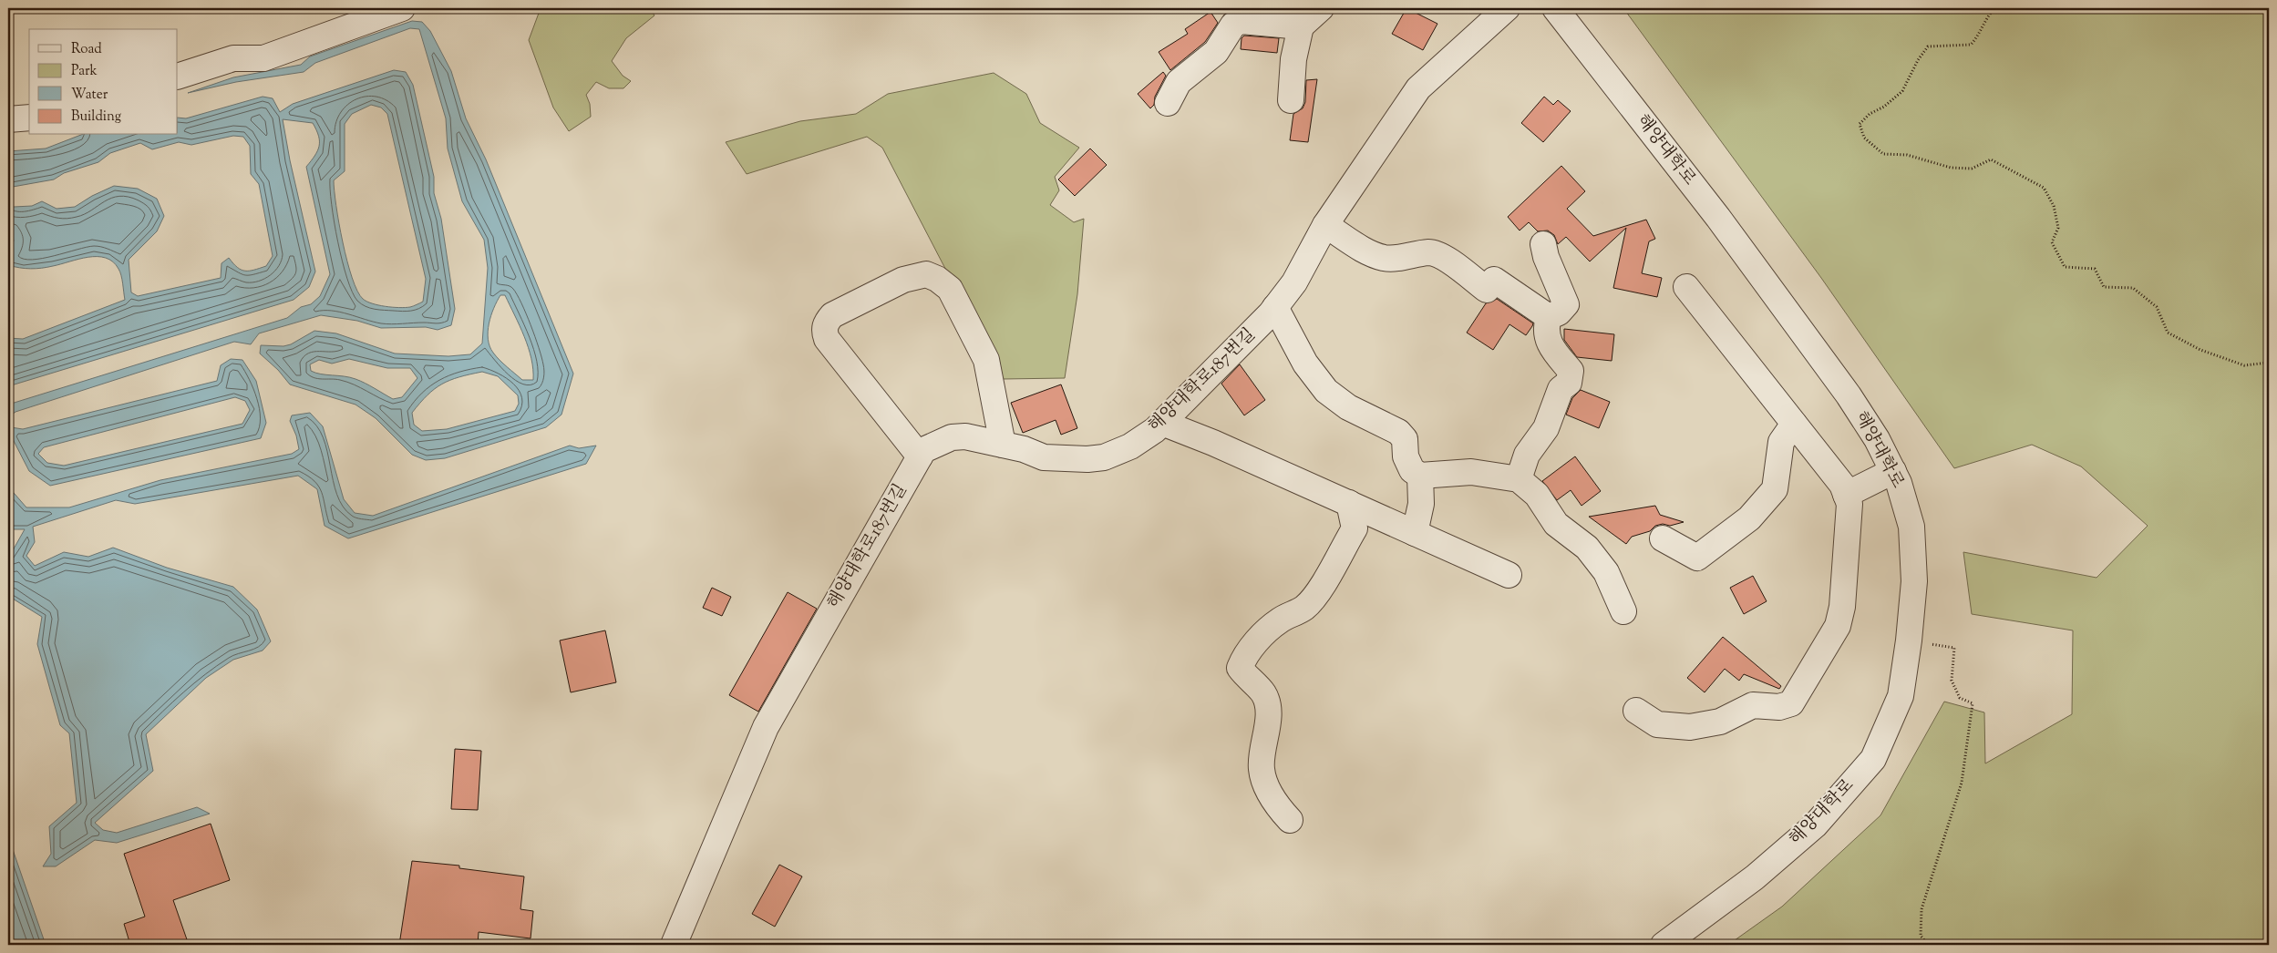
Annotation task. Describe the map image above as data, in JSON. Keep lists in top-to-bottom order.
{
  "streets": {
    "street": ["해양대학로", "해양대학로187번길"]
  },
  "legend": [
    "Road",
    "Park",
    "Water",
    "Building"
  ]
}
